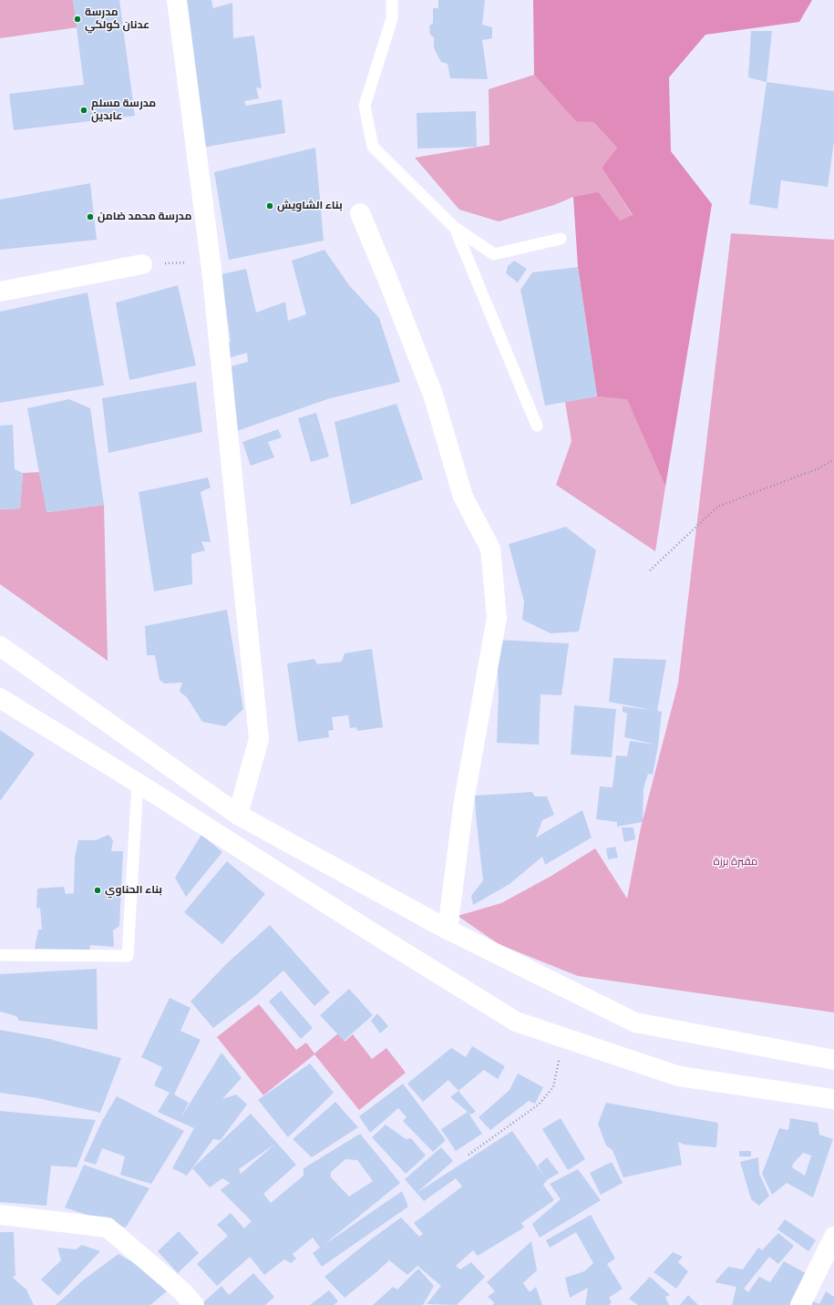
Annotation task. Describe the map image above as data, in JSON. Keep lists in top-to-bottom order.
{
  "parks": ["مقبرة برزة"],
  "places": [
    "مدرسة عدنان كولكي",
    "مدرسة مسلم عابدين",
    "بناء الشاويش",
    "مدرسة محمد ضامن",
    "بناء الحناوي"
  ]
}
